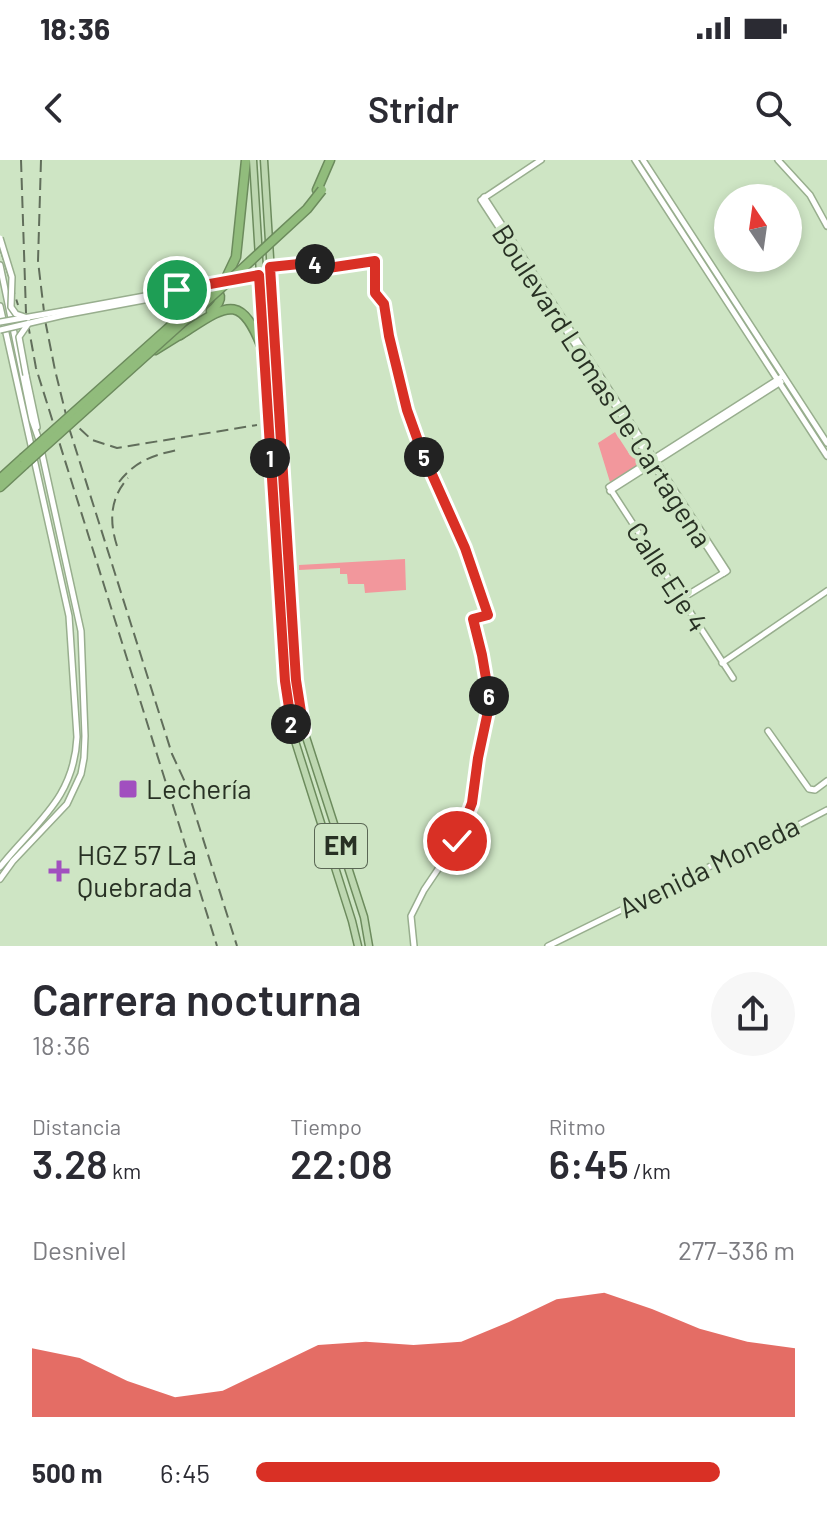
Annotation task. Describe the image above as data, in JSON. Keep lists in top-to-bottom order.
{
  "streets": {
    "main road": [
      "Boulevard Lomas De Cartagena",
      "Calle Eje 4",
      "EM",
      "Avenida Moneda"
    ]
  },
  "crossings": [
    ["Boulevard Lomas De Cartagena", "Calle Eje 4"]
  ],
  "places": {
    "transit": ["Lechería"],
    "health": ["HGZ 57 La Quebrada"]
  },
  "north": "top",
  "page": {
    "status": "18:36",
    "header": "Stridr",
    "pins": [
      "4",
      "5",
      "1",
      "6",
      "2"
    ],
    "heading": ["Carrera nocturna", "18:36"],
    "stats": [
      ["Distancia", "3.28 km"],
      ["Tiempo", "22:08"],
      ["Ritmo", "6:45 /km"]
    ],
    "chart": ["Desnivel", "277–336 m"],
    "list": [
      {
        "name": "500 m",
        "note": "6:45"
      }
    ]
  }
}
